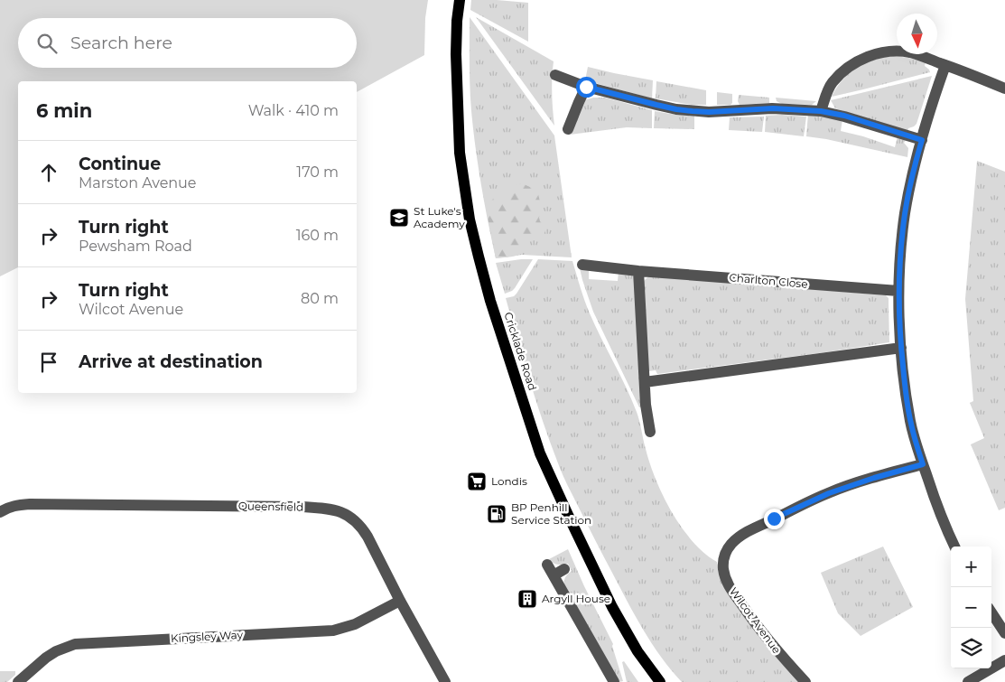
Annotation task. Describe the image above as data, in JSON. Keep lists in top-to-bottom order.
{
  "streets": {
    "main road": ["Cricklade Road"],
    "street": [
      "Charlton Close",
      "Queensfield",
      "Wilcot Avenue",
      "Kingsley Way"
    ]
  },
  "crossings": [
    ["Queensfield", "Kingsley Way"]
  ],
  "places": {
    "school or university": ["St Luke's Academy"],
    "supermarket": ["Londis"],
    "fuel station": ["BP Penhill Service Station"],
    "building": ["Argyll House"]
  },
  "north": "bottom",
  "page": {
    "search": "Search here",
    "heading": ["6 min", "Walk · 410 m"],
    "list": [
      ["Continue", "Marston Avenue", "170 m"],
      ["Turn right", "Pewsham Road", "160 m"],
      ["Turn right", "Wilcot Avenue", "80 m"],
      "Arrive at destination"
    ],
    "map_buttons": ["+", "−"]
  }
}
